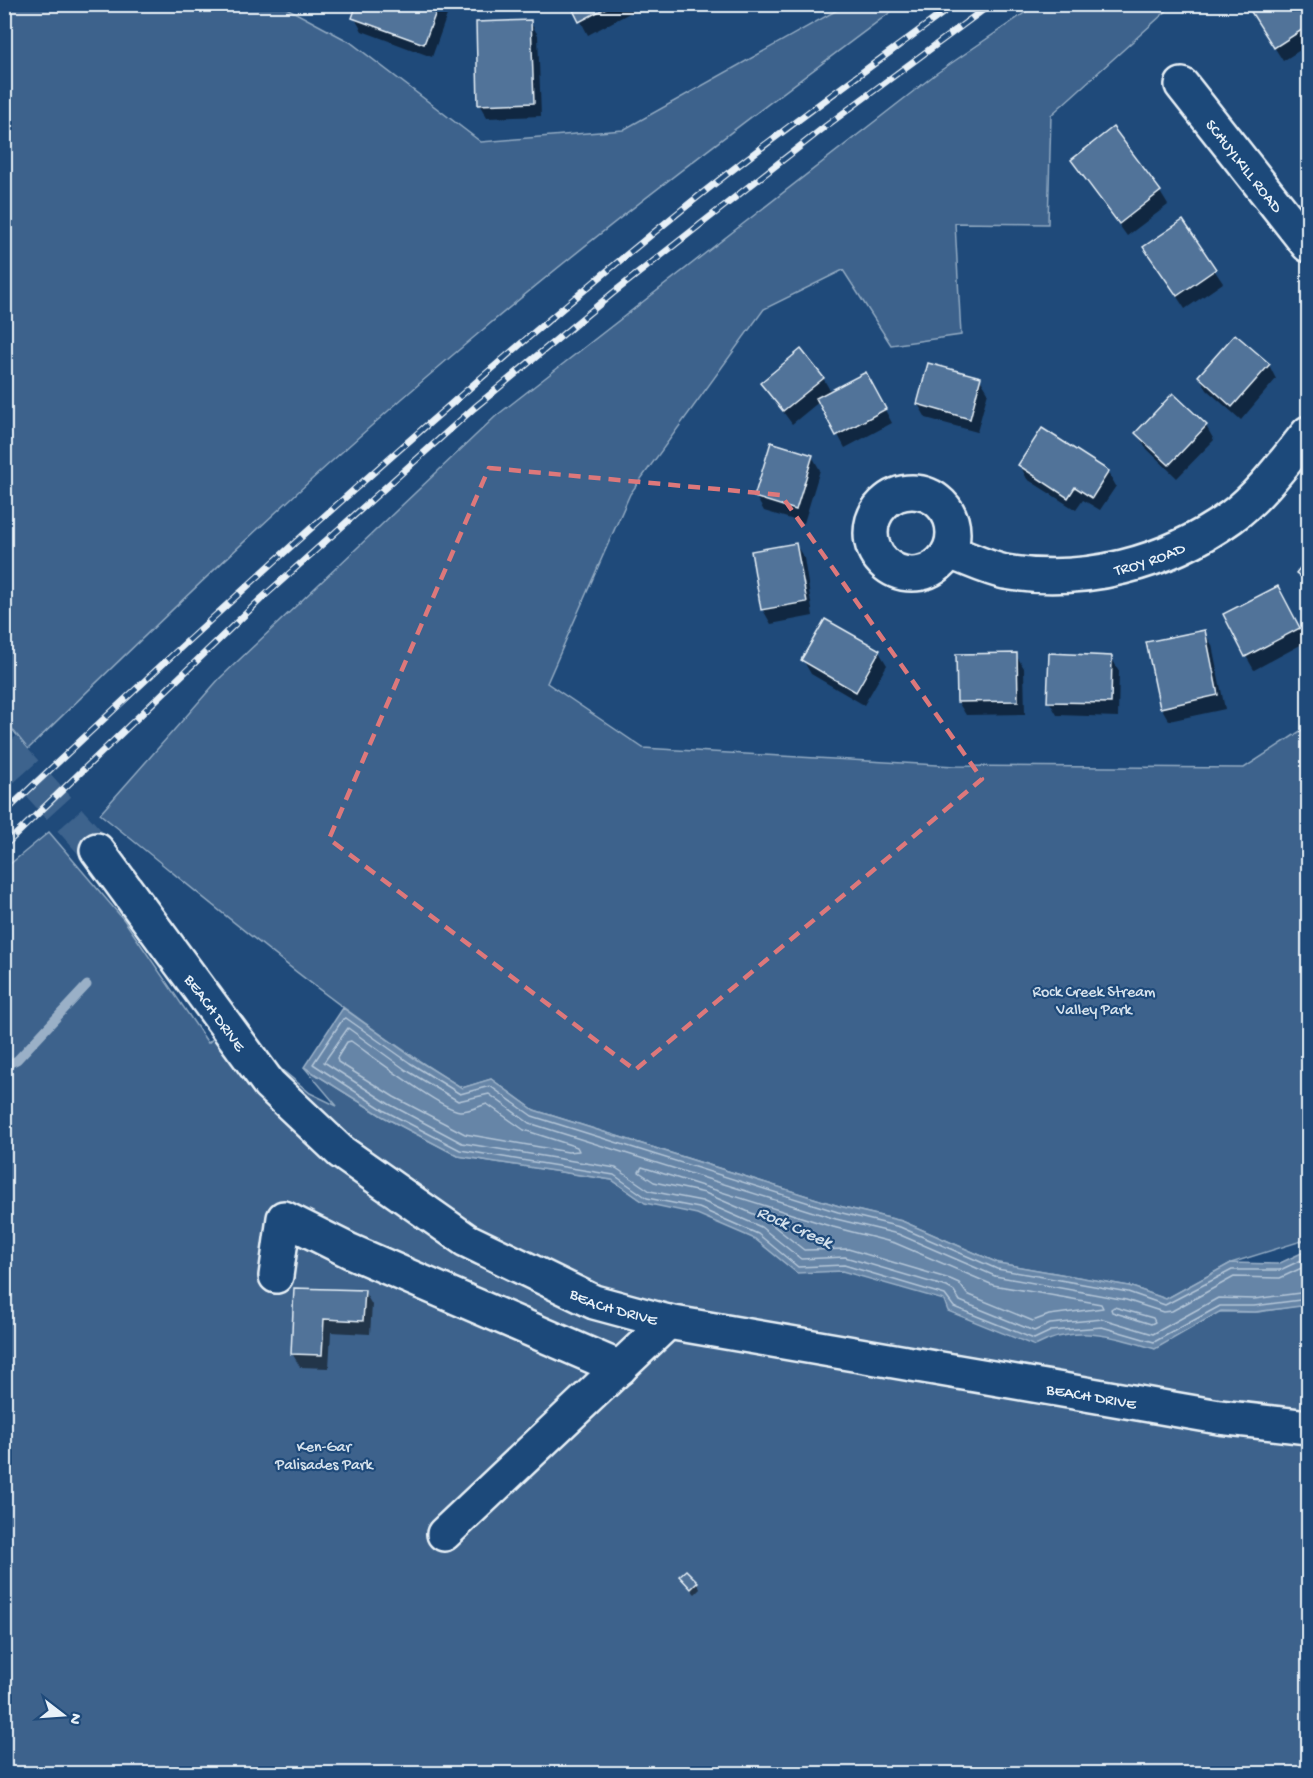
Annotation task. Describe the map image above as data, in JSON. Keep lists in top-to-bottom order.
{
  "streets": {
    "street": ["SCHUYLKILL ROAD", "TROY ROAD", "BEACH DRIVE"]
  },
  "water": ["Rock Creek"],
  "parks": ["Rock Creek Stream Valley Park", "Ken-Gar Palisades Park"],
  "north": "right"
}
